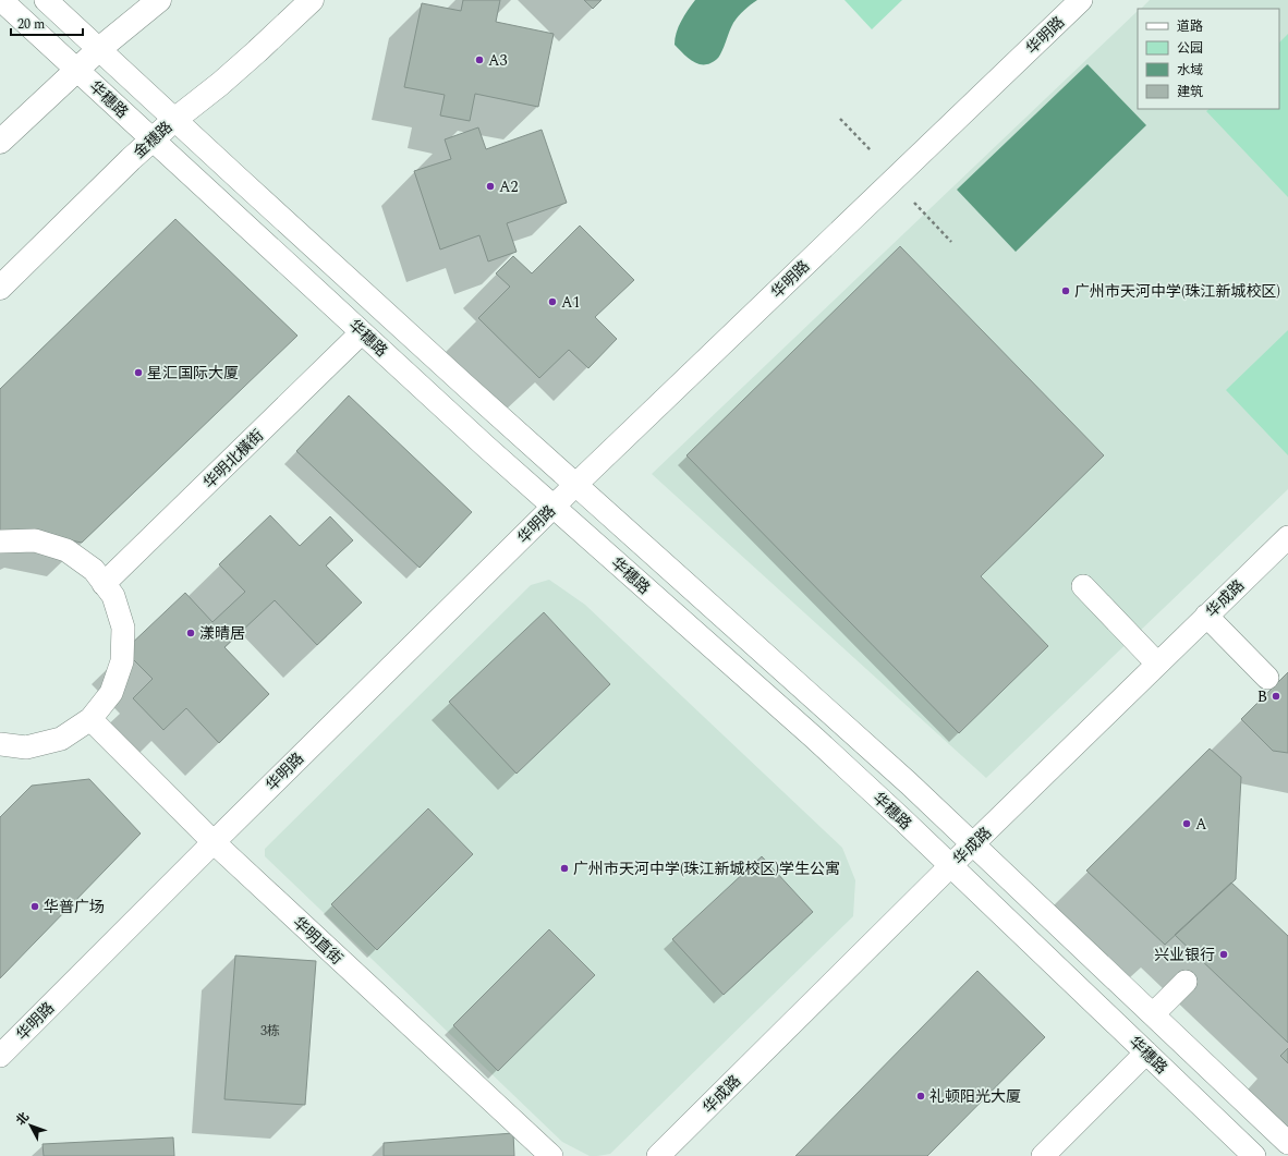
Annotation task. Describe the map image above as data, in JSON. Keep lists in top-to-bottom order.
{
  "streets": {
    "main road": ["金穗路"],
    "street": [
      "华明路",
      "华穗路",
      "华明北橫街",
      "华成路",
      "华明直街"
    ]
  },
  "crossings": [
    ["华明路", "华穗路"],
    ["华明路", "华明直街"],
    ["华穗路", "金穗路"],
    ["华穗路", "华明北橫街"],
    ["华穗路", "华成路"]
  ],
  "places": [
    "A3",
    "A2",
    "广州市天河中学(珠江新城校区)",
    "A1",
    "星汇国际大厦",
    "漾晴居",
    "B",
    "A",
    "广州市天河中学(珠江新城校区)学生公寓",
    "华普广场",
    "兴业银行",
    "礼顿阳光大厦"
  ],
  "house_numbers": ["3栋"],
  "legend": [
    "道路",
    "公园",
    "水域",
    "建筑"
  ],
  "scale_bar": "20 m",
  "north": "top left"
}
